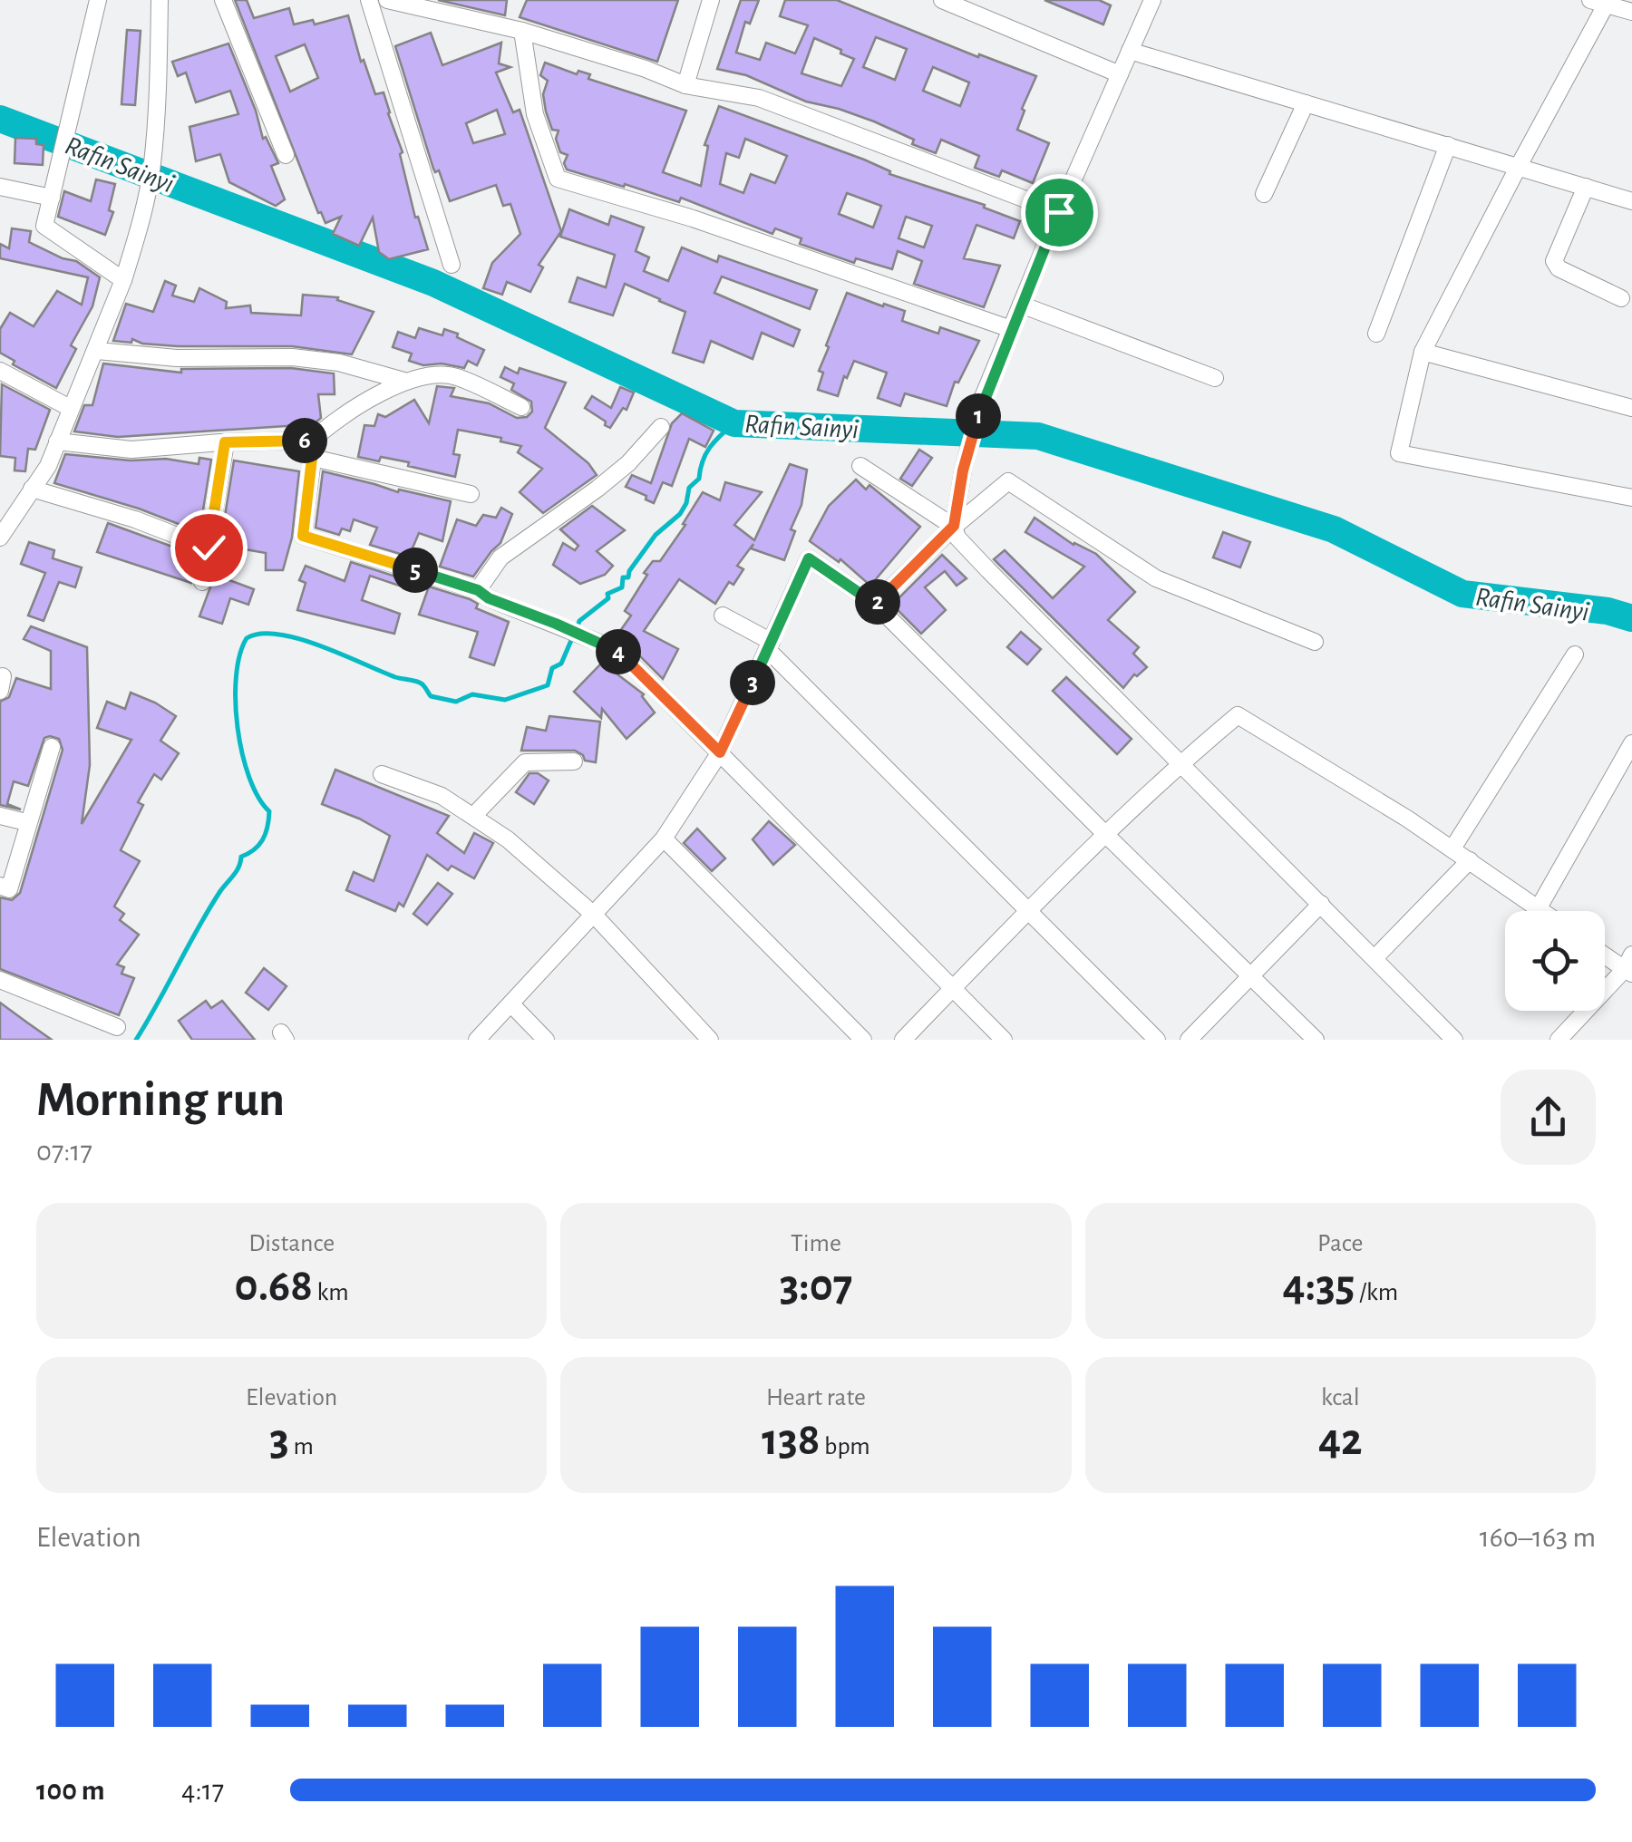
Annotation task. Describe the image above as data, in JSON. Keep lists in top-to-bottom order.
{
  "water": ["Rafin Sainyi"],
  "page": {
    "pins": [
      "1",
      "6",
      "5",
      "2",
      "4",
      "3"
    ],
    "heading": ["Morning run", "07:17"],
    "stats": [
      ["Distance", "0.68 km"],
      ["Time", "3:07"],
      ["Pace", "4:35 /km"],
      ["Elevation", "3 m"],
      ["Heart rate", "138 bpm"],
      ["kcal", "42"]
    ],
    "chart": ["Elevation", "160–163 m"],
    "list": [
      {
        "name": "100 m",
        "note": "4:17"
      }
    ]
  }
}
